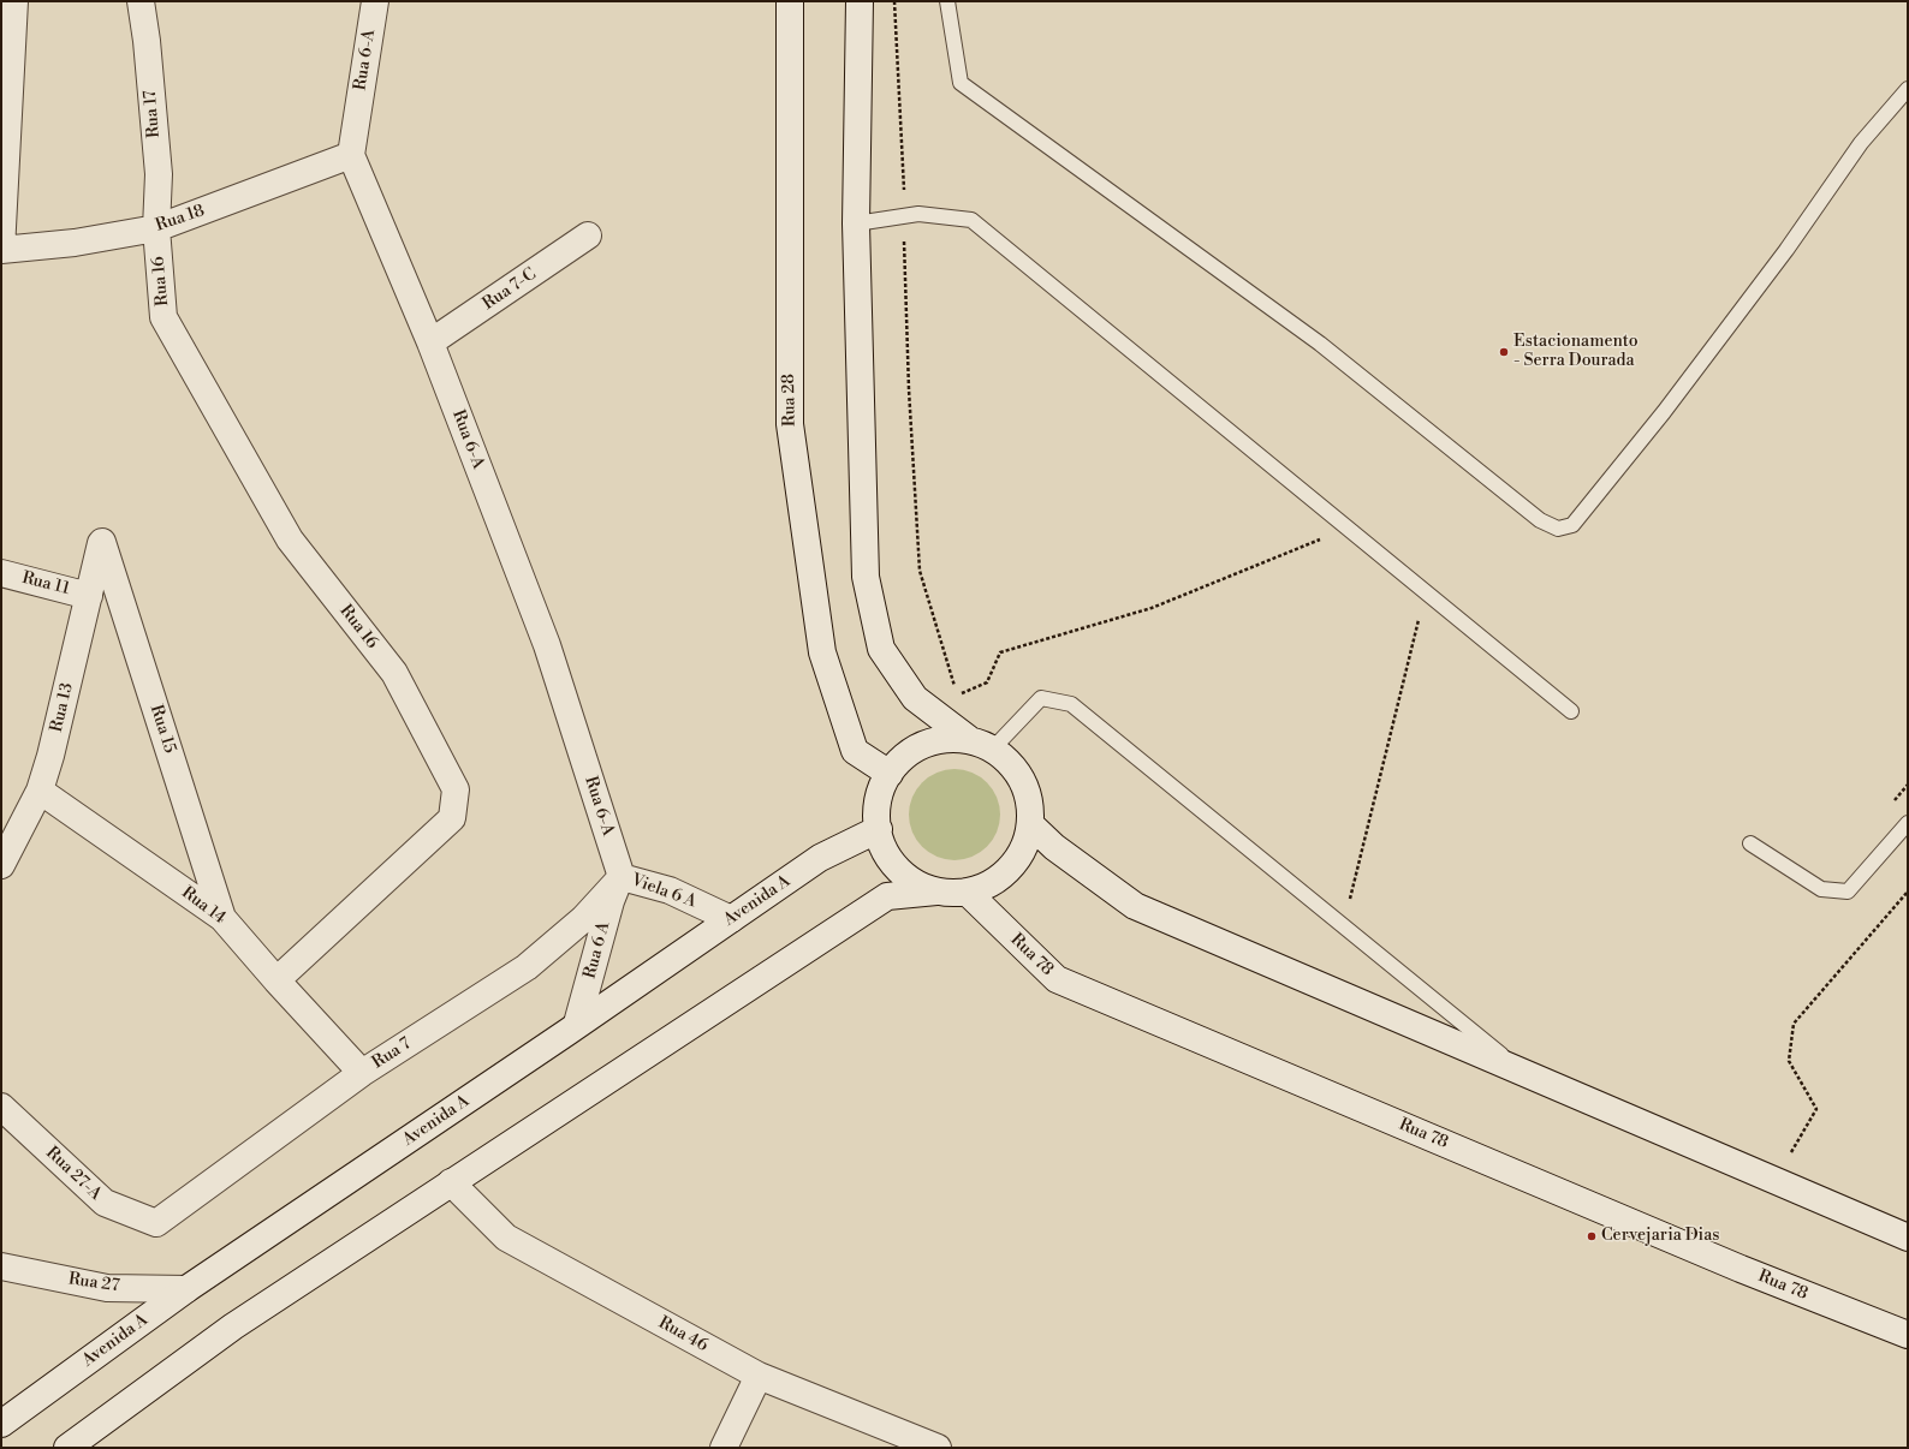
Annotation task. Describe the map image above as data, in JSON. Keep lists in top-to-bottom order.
{
  "streets": {
    "main road": [
      "Rua 6-A",
      "Rua 17",
      "Rua 18",
      "Rua 16",
      "Rua 7-C",
      "Rua 28",
      "Rua 11",
      "Rua 13",
      "Rua 15",
      "Viela 6 A",
      "Avenida A",
      "Rua 14",
      "Rua 6 A",
      "Rua 78",
      "Rua 7",
      "Rua 27-A",
      "Rua 27",
      "Rua 46"
    ]
  },
  "crossings": [
    ["Rua 6-A", "Rua 18"],
    ["Rua 6-A", "Rua 7-C"],
    ["Rua 6-A", "Viela 6 A"],
    ["Rua 6-A", "Rua 6 A"],
    ["Rua 6-A", "Rua 7"],
    ["Rua 17", "Rua 18"],
    ["Rua 17", "Rua 16"],
    ["Rua 18", "Rua 16"],
    ["Rua 16", "Rua 14"],
    ["Rua 28", "Avenida A"],
    ["Rua 28", "Rua 78"],
    ["Rua 11", "Rua 13"],
    ["Rua 13", "Rua 15"],
    ["Rua 13", "Rua 14"],
    ["Rua 15", "Rua 14"],
    ["Viela 6 A", "Avenida A"],
    ["Viela 6 A", "Rua 6 A"],
    ["Viela 6 A", "Rua 7"],
    ["Avenida A", "Rua 6 A"],
    ["Avenida A", "Rua 78"],
    ["Avenida A", "Rua 27"],
    ["Rua 14", "Rua 7"],
    ["Rua 6 A", "Rua 7"],
    ["Rua 7", "Rua 27-A"]
  ],
  "places": ["Estacionamento - Serra Dourada", "Cervejaria Dias"]
}
